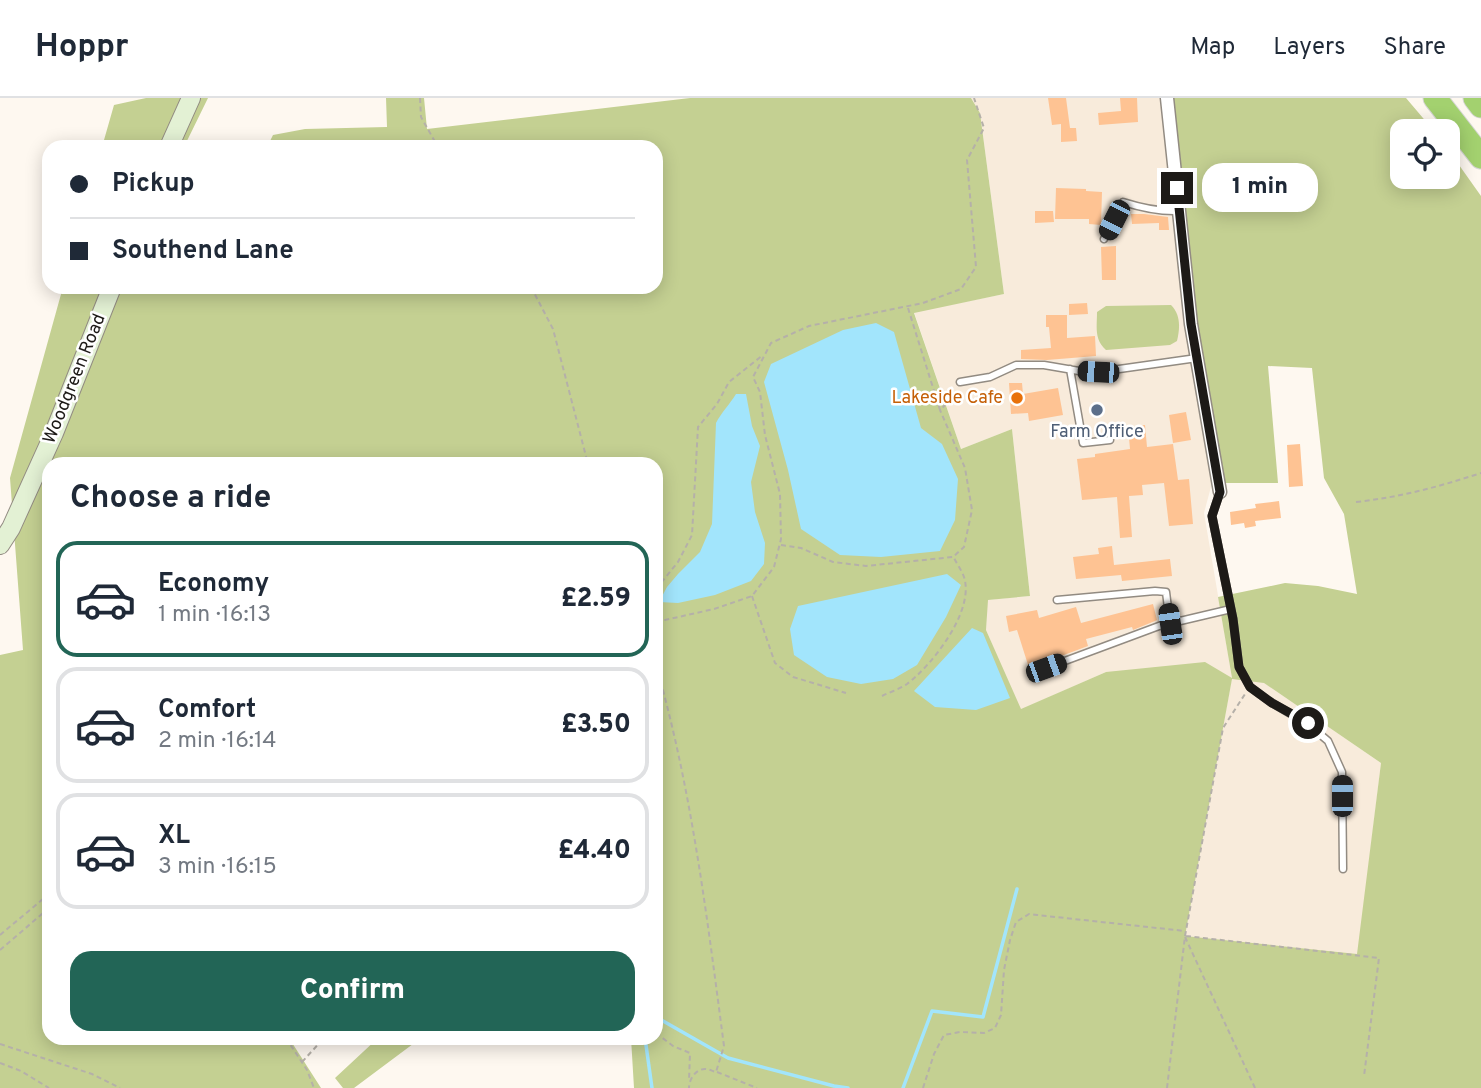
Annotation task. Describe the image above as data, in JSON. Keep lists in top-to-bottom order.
{
  "streets": {
    "street": ["Woodgreen Road"]
  },
  "places": ["Lakeside Cafe", "Farm Office"],
  "page": {
    "header": "Hoppr",
    "nav": ["Map", "Layers", "Share"],
    "banner": ["Pickup", "Southend Lane"],
    "bubble": "1 min",
    "heading": "Choose a ride",
    "list": [
      {
        "name": "Economy",
        "note": "1 min · 16:13",
        "value": "£2.59"
      },
      {
        "name": "Comfort",
        "note": "2 min · 16:14",
        "value": "£3.50"
      },
      {
        "name": "XL",
        "note": "3 min · 16:15",
        "value": "£4.40"
      }
    ],
    "buttons": "Confirm"
  }
}
